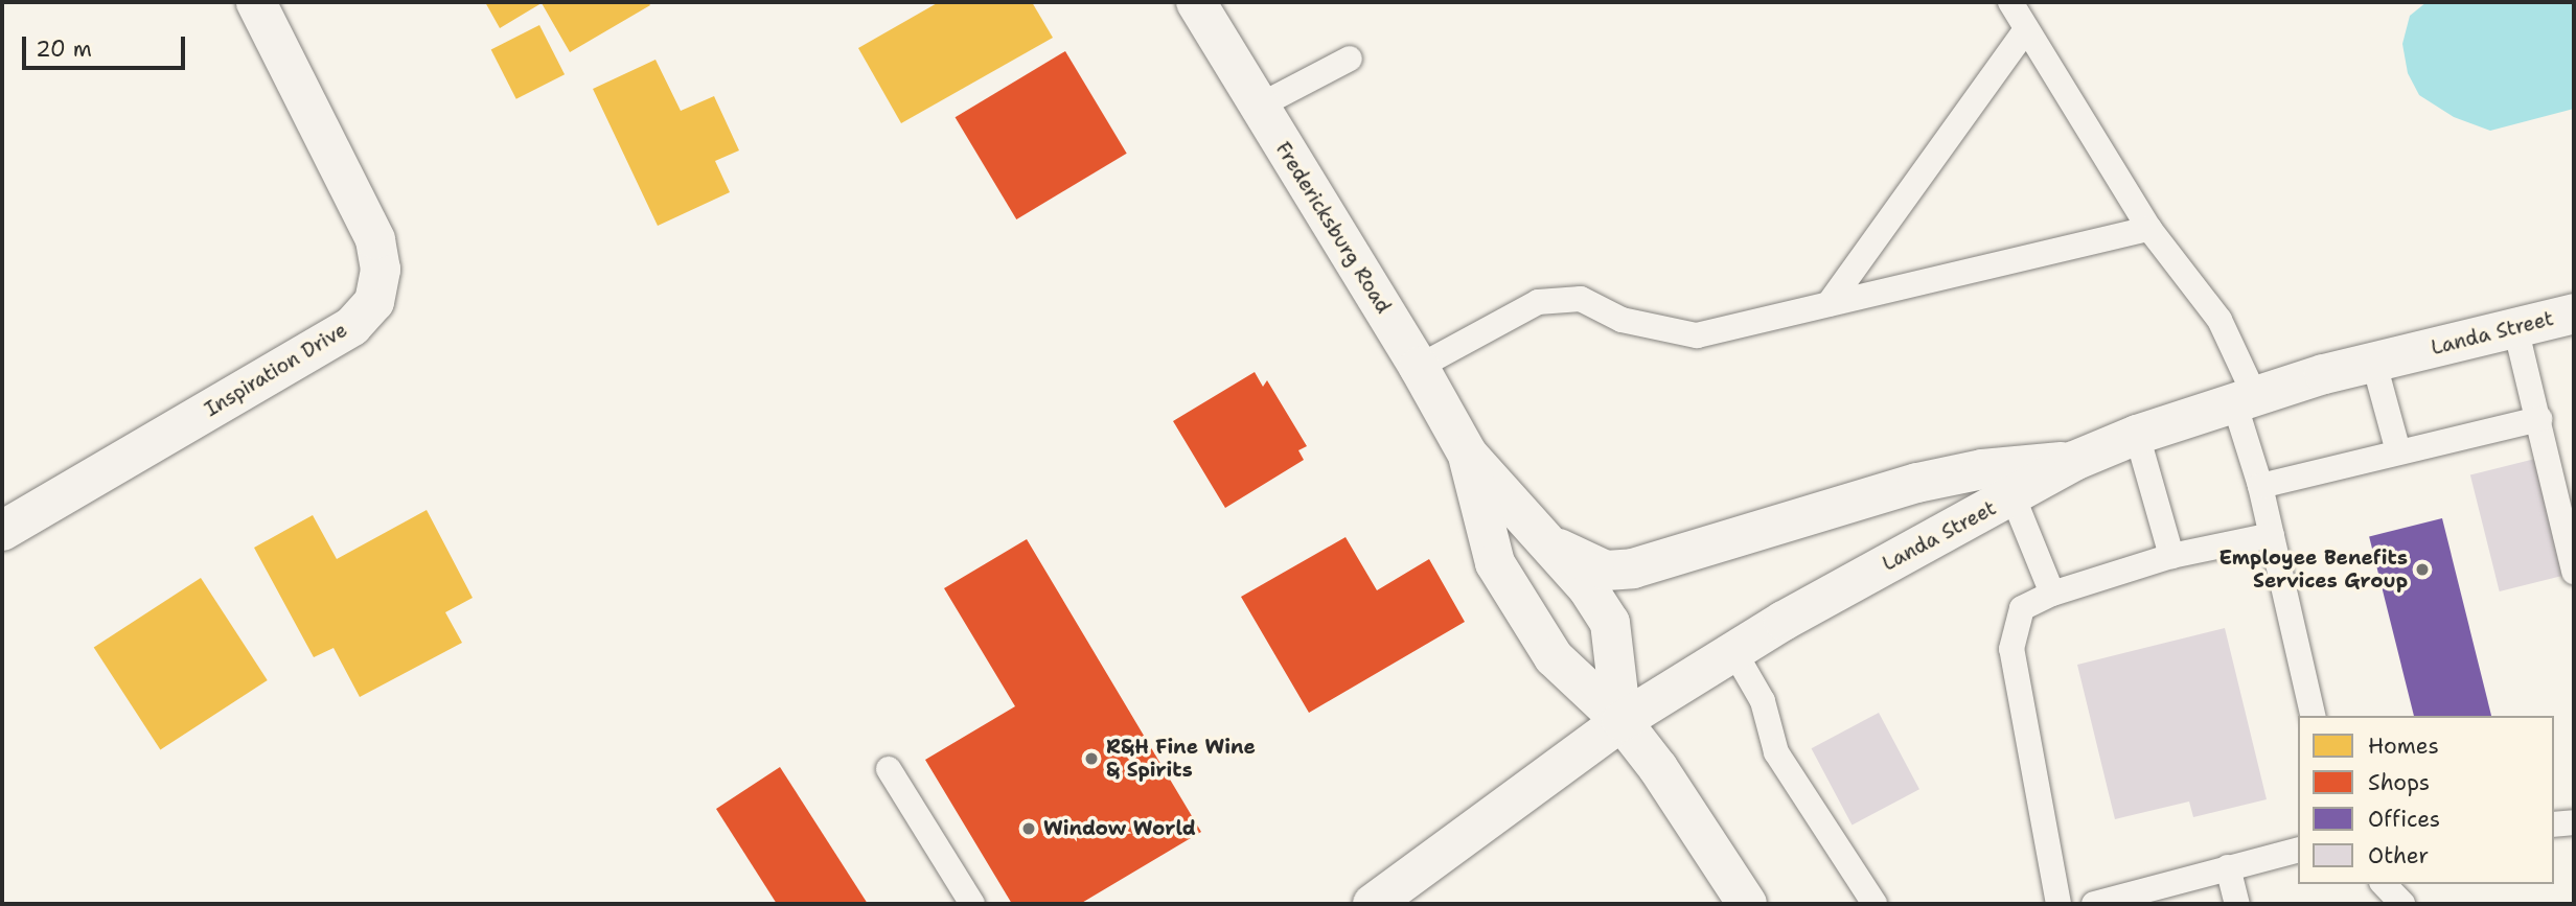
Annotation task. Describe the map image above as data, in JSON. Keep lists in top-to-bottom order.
{
  "streets": {
    "street": ["Fredericksburg Road", "Landa Street", "Inspiration Drive"]
  },
  "crossings": [
    ["Fredericksburg Road", "Landa Street"]
  ],
  "places": ["Employee Benefits Services Group", "R&H Fine Wine & Spirits", "Window World"],
  "legend": [
    "Homes",
    "Shops",
    "Offices",
    "Other"
  ],
  "scale_bar": "20 m"
}
